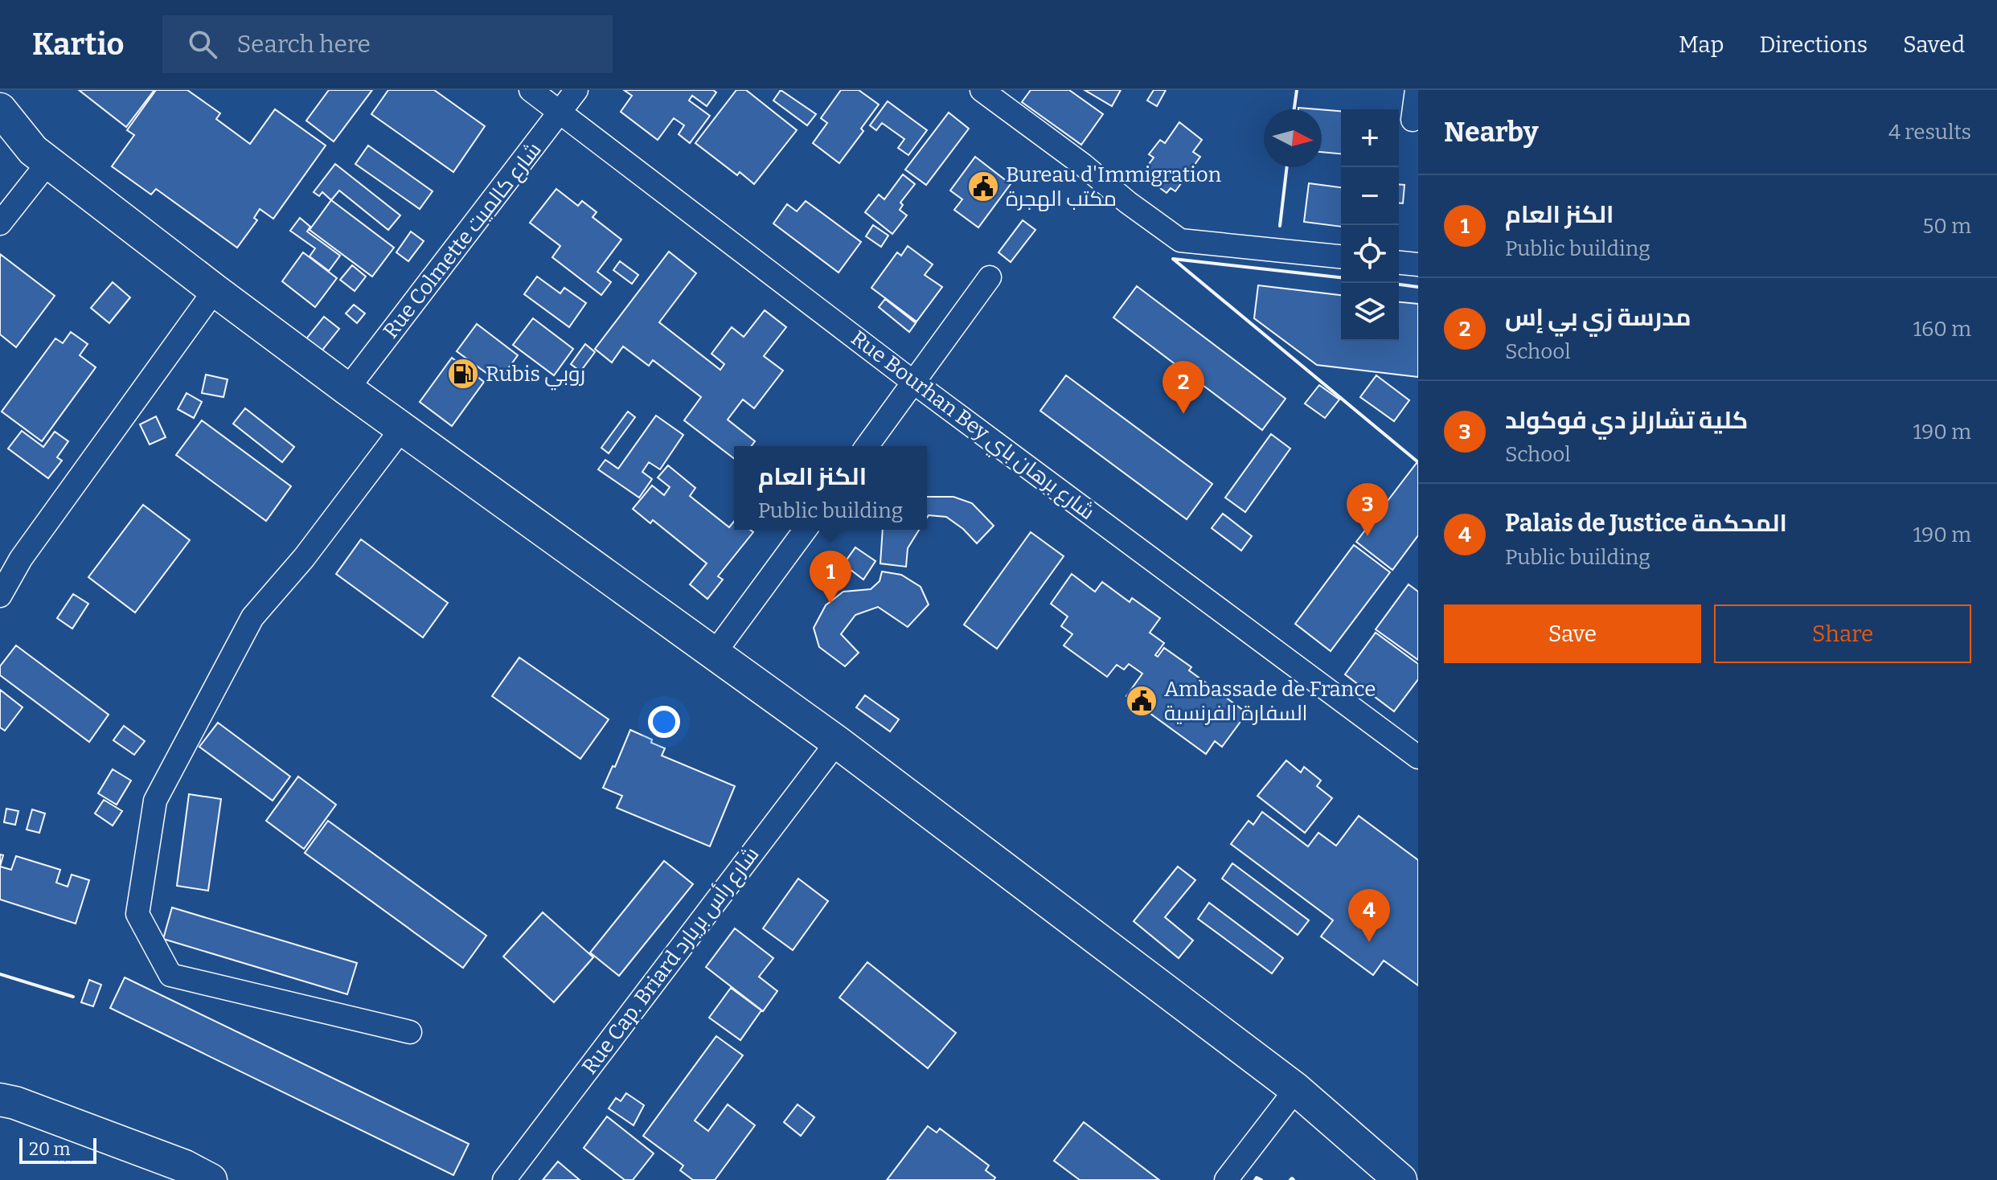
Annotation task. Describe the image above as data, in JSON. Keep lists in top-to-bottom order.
{
  "streets": {
    "street": ["Rue Colmette شارع كالميت", "Rue Bourhan Bey شارع برهان باي", "Rue Cap. Briard شارع رأس بريارد"]
  },
  "crossings": [
    ["Rue Colmette شارع كالميت", "Rue Bourhan Bey شارع برهان باي"]
  ],
  "places": {
    "public building": ["Bureau d'Immigration مكتب الهجرة", "Ambassade de France السفارة الفرنسية"],
    "fuel station": ["Rubis روبي"]
  },
  "scale_bar": "20 m",
  "north": "right",
  "page": {
    "header": "Kartio",
    "search": "Search here",
    "nav": ["Map", "Directions", "Saved"],
    "heading": ["Nearby", "4 results"],
    "map_buttons": ["+", "−"],
    "list": [
      {
        "mark": "1",
        "name": "الكنز العام",
        "note": "Public building",
        "value": "50 m"
      },
      {
        "mark": "2",
        "name": "مدرسة زي بي إس",
        "note": "School",
        "value": "160 m"
      },
      {
        "mark": "3",
        "name": "كلية تشارلز دي فوكولد",
        "note": "School",
        "value": "190 m"
      },
      {
        "mark": "4",
        "name": "Palais de Justice المحكمة",
        "note": "Public building",
        "value": "190 m"
      }
    ],
    "pins": [
      "2",
      "3",
      "1",
      "4"
    ],
    "popup": ["الكنز العام", "Public building"],
    "buttons": ["Save", "Share"],
    "scale": "20 m"
  }
}
